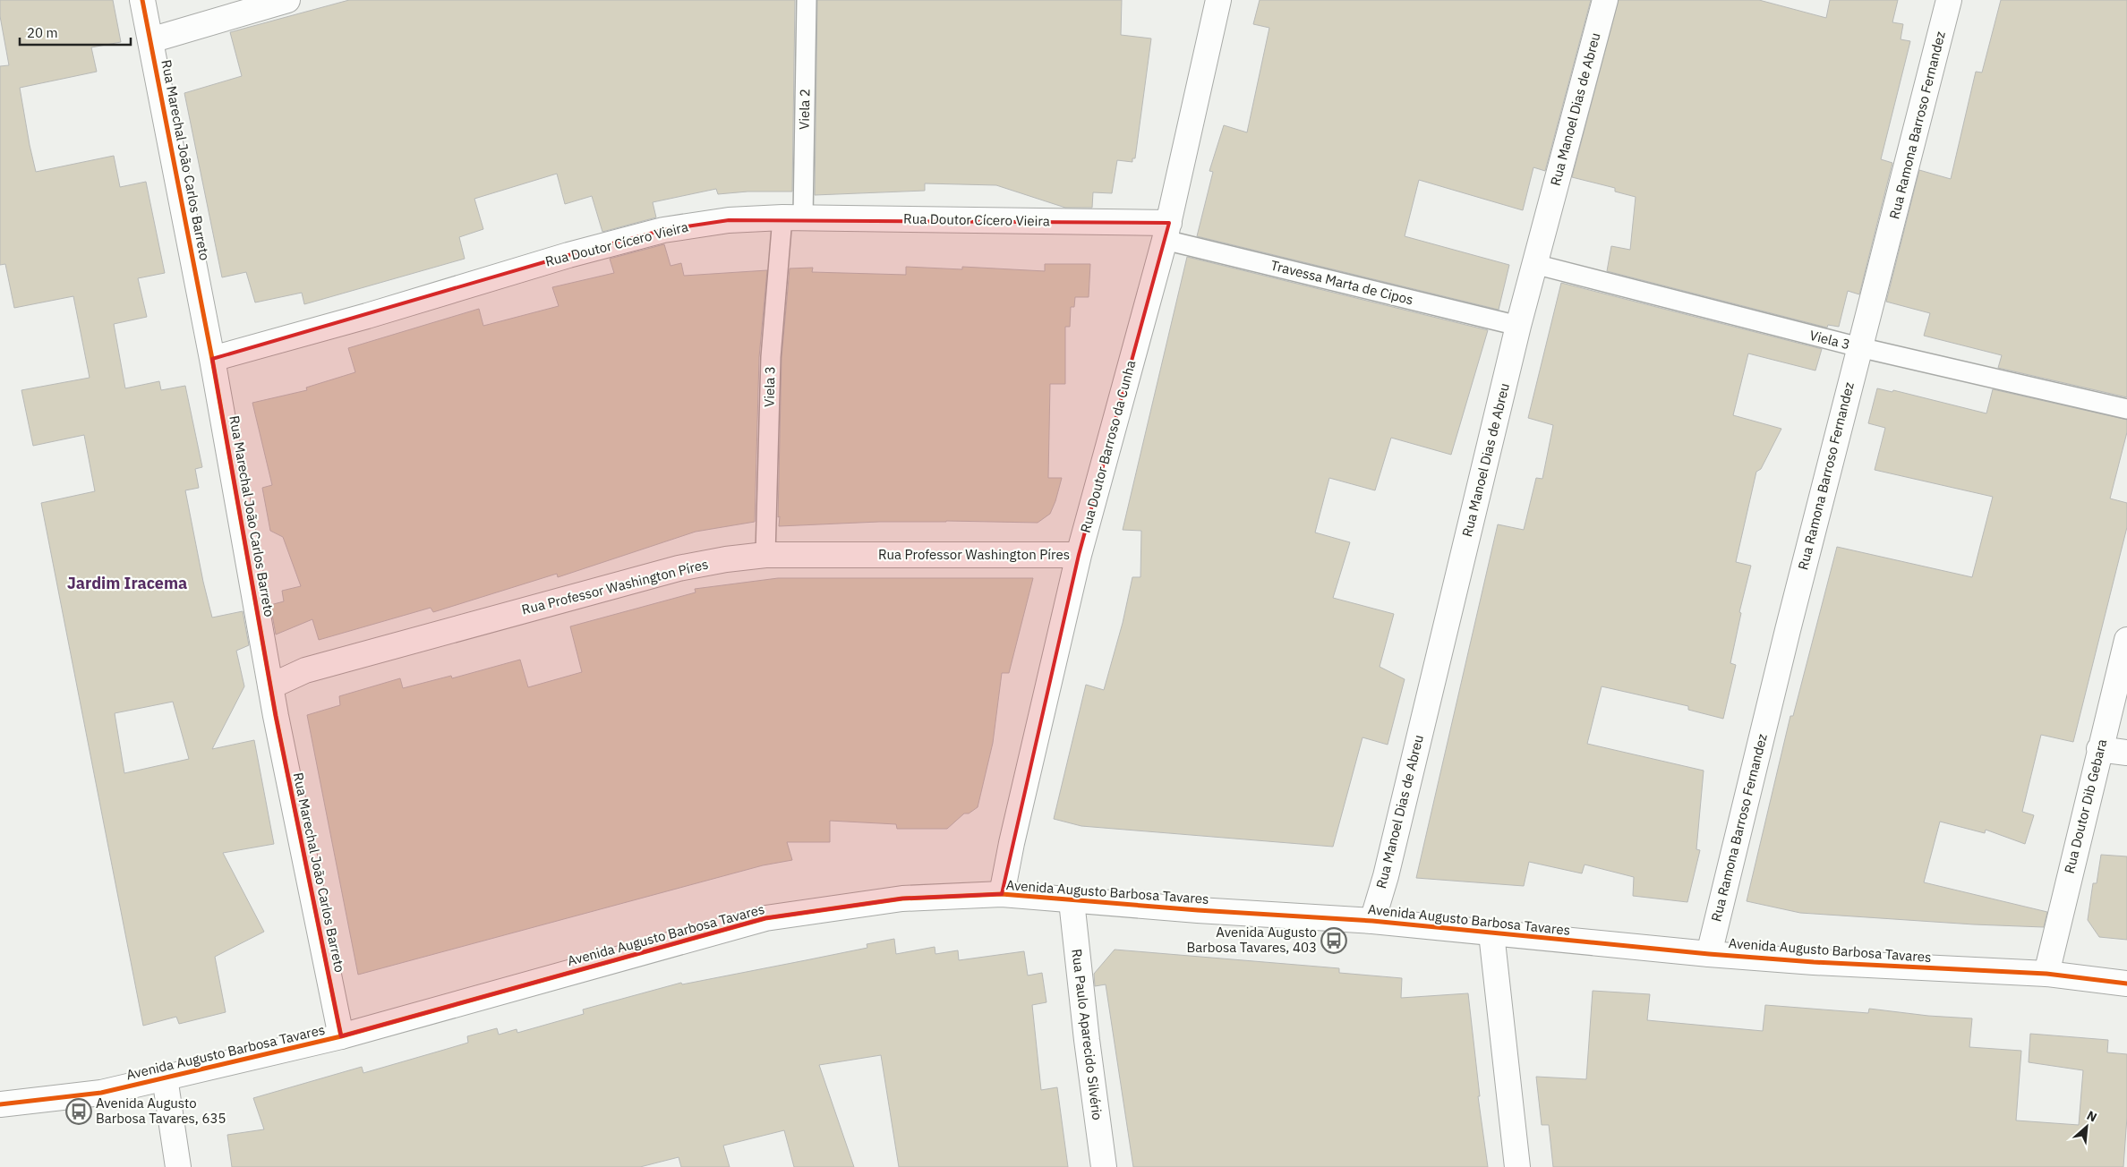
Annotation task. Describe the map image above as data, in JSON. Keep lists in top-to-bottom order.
{
  "streets": {
    "street": [
      "Rua Manoel Dias de Abreu",
      "Rua Ramona Barroso Fernandez",
      "Rua Marechal João Carlos Barreto",
      "Rua Doutor Cícero Vieira",
      "Rua Doutor Barroso da Cunha",
      "Rua Professor Washington Píres",
      "Rua Doutor Dib Gebara",
      "Avenida Augusto Barbosa Tavares",
      "Rua Paulo Aparecido Silvério"
    ],
    "lane": ["Viela 2", "Travessa Marta de Cipos", "Viela 3"]
  },
  "crossings": [
    ["Viela 2", "Rua Doutor Cícero Vieira"],
    ["Viela 2", "Viela 3"],
    ["Rua Manoel Dias de Abreu", "Travessa Marta de Cipos"],
    ["Rua Manoel Dias de Abreu", "Viela 3"],
    ["Rua Manoel Dias de Abreu", "Avenida Augusto Barbosa Tavares"],
    ["Rua Ramona Barroso Fernandez", "Viela 3"],
    ["Rua Ramona Barroso Fernandez", "Avenida Augusto Barbosa Tavares"],
    ["Rua Marechal João Carlos Barreto", "Rua Doutor Cícero Vieira"],
    ["Rua Marechal João Carlos Barreto", "Rua Professor Washington Píres"],
    ["Rua Marechal João Carlos Barreto", "Avenida Augusto Barbosa Tavares"],
    ["Rua Doutor Cícero Vieira", "Travessa Marta de Cipos"],
    ["Rua Doutor Cícero Vieira", "Viela 3"],
    ["Rua Doutor Cícero Vieira", "Rua Doutor Barroso da Cunha"],
    ["Travessa Marta de Cipos", "Rua Doutor Barroso da Cunha"],
    ["Viela 3", "Rua Professor Washington Píres"],
    ["Rua Doutor Barroso da Cunha", "Rua Professor Washington Píres"],
    ["Rua Doutor Barroso da Cunha", "Avenida Augusto Barbosa Tavares"],
    ["Rua Doutor Dib Gebara", "Avenida Augusto Barbosa Tavares"],
    ["Avenida Augusto Barbosa Tavares", "Rua Paulo Aparecido Silvério"]
  ],
  "districts": ["Jardim Iracema"],
  "places": {
    "bus stop": ["Avenida Augusto Barbosa Tavares, 403", "Avenida Augusto Barbosa Tavares, 635"]
  },
  "scale_bar": "20 m",
  "north": "top right"
}
